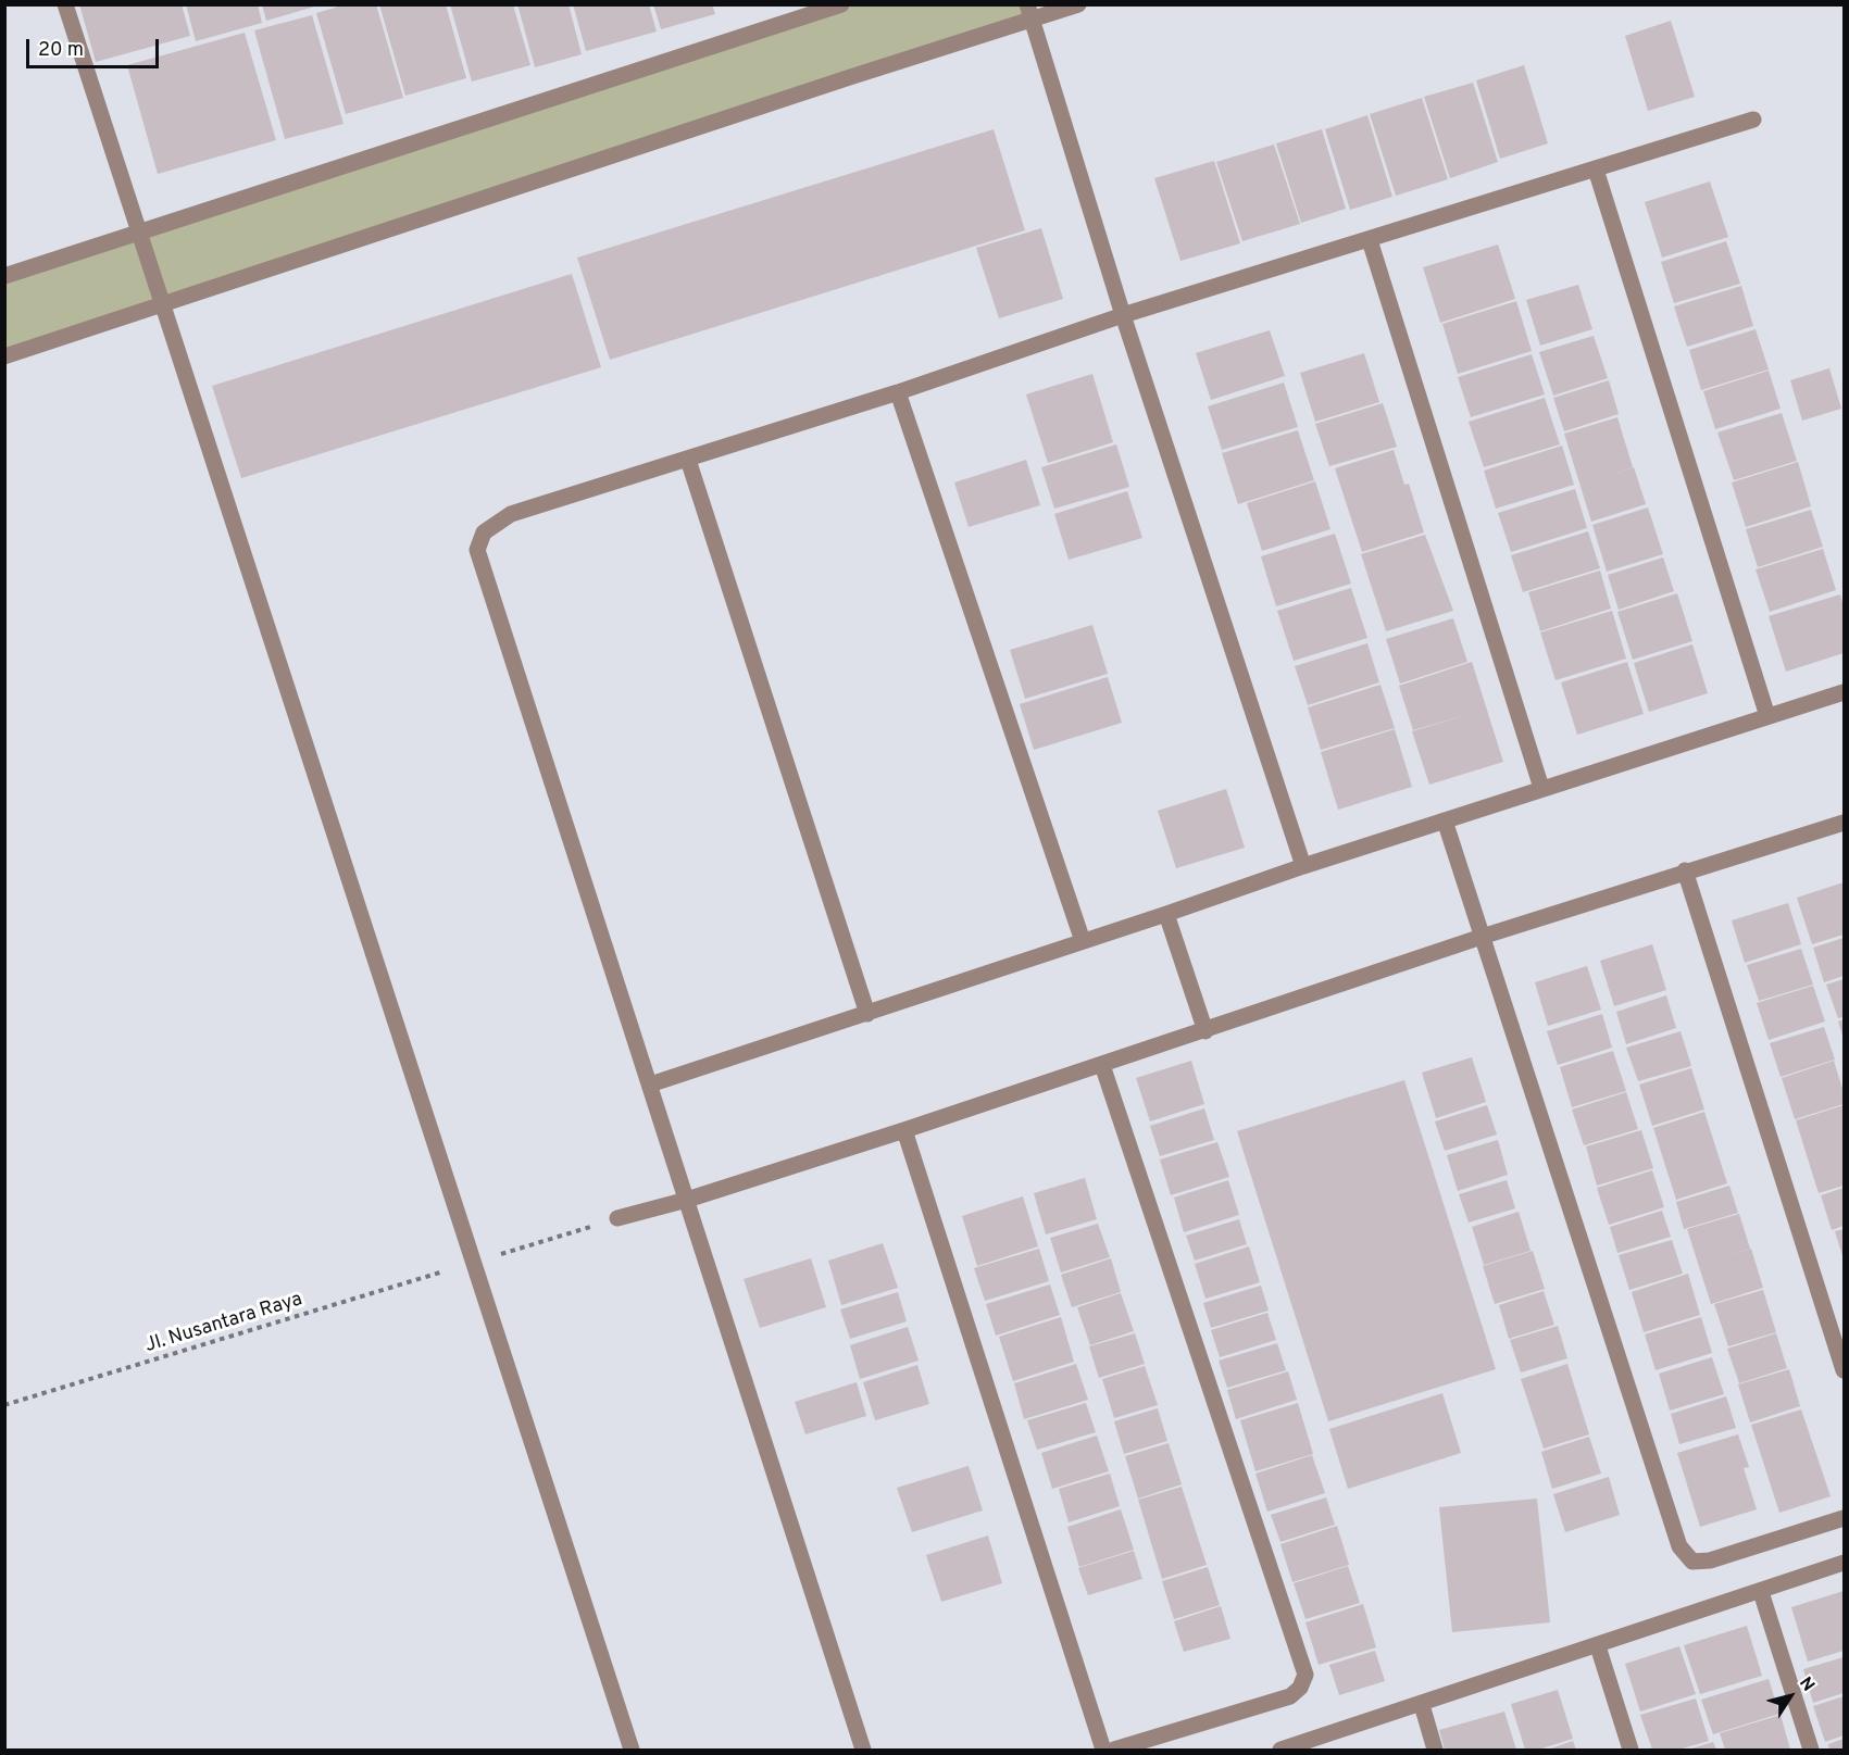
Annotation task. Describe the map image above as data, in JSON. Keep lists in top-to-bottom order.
{
  "streets": {
    "path": ["Jl. Nusantara Raya"]
  },
  "scale_bar": "20 m",
  "north": "top right"
}
